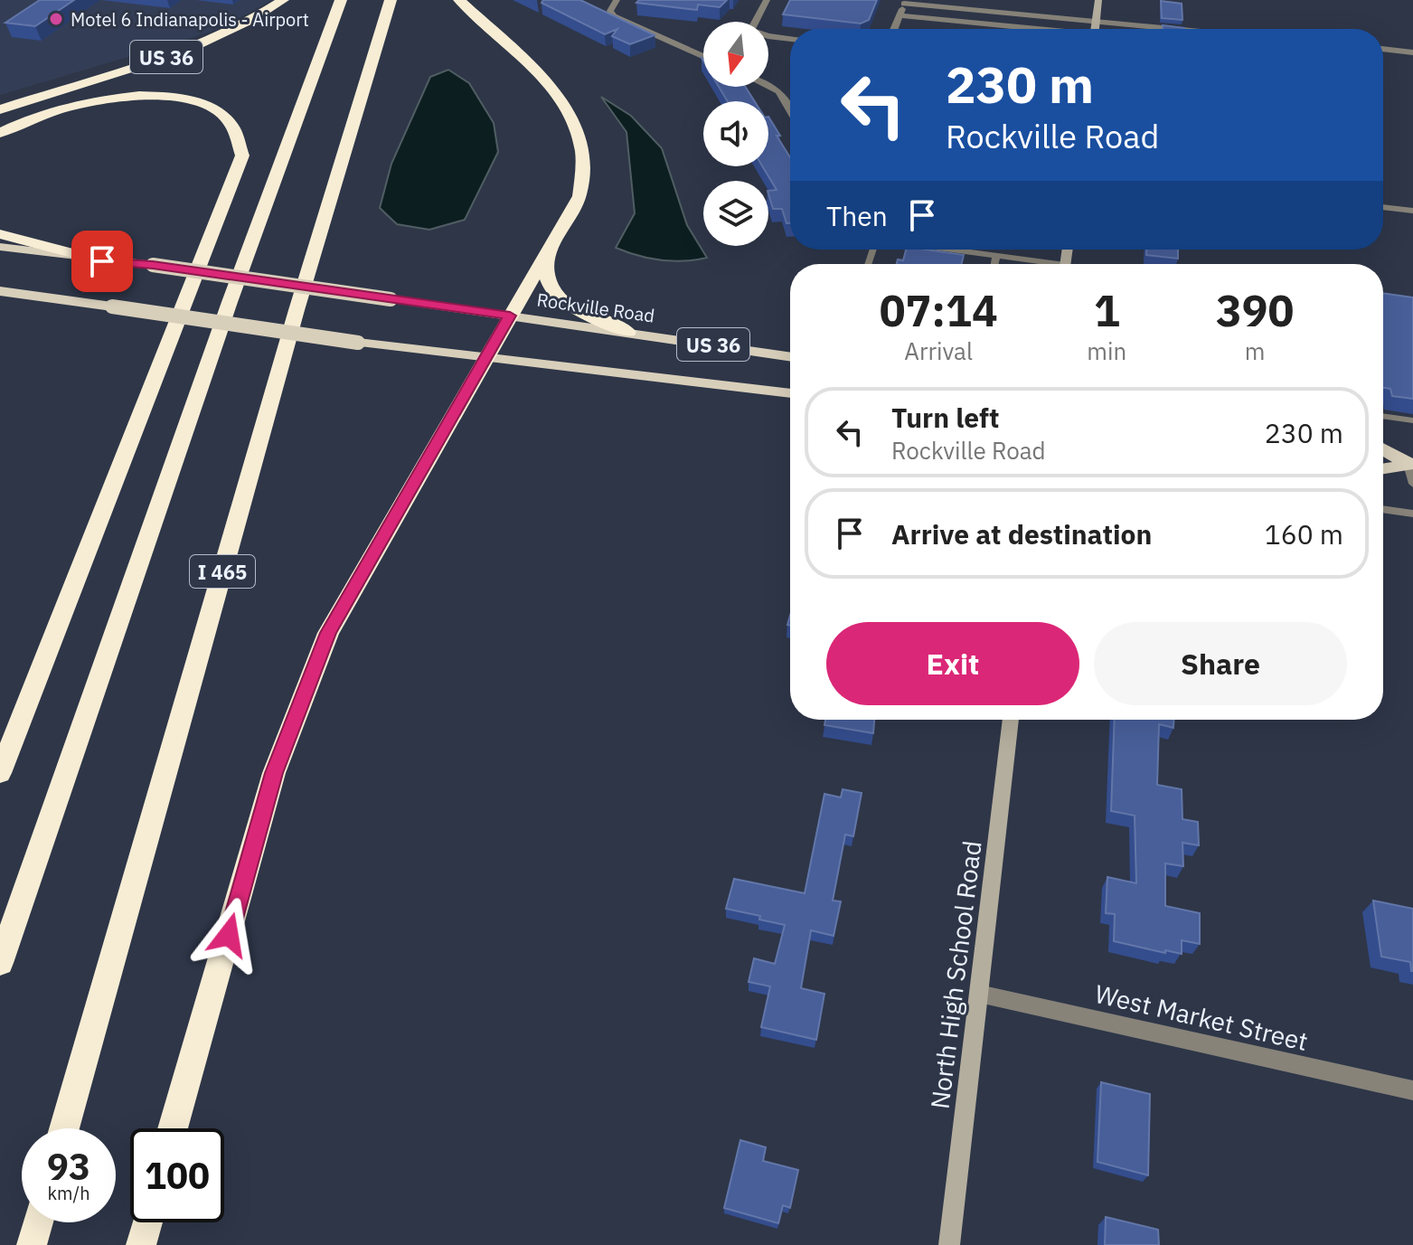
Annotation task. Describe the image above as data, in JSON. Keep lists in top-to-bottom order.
{
  "streets": {
    "highway": ["US 36", "I 465"],
    "main road": ["Rockville Road"],
    "street": ["North High School Road", "West Market Street"]
  },
  "crossings": [
    ["US 36", "Rockville Road"],
    ["North High School Road", "West Market Street"]
  ],
  "places": ["Motel 6 Indianapolis - Airport"],
  "north": "bottom",
  "page": {
    "turn": ["230 m", "Rockville Road"],
    "then": "Then",
    "eta": [
      "07:14",
      "Arrival",
      "1",
      "min",
      "390",
      "m"
    ],
    "list": [
      {
        "name": "Turn left",
        "note": "Rockville Road",
        "value": "230 m"
      },
      {
        "name": "Arrive at destination",
        "value": "160 m"
      }
    ],
    "buttons": ["Exit", "Share"],
    "speed": "93 km/h",
    "limit": "100"
  }
}
